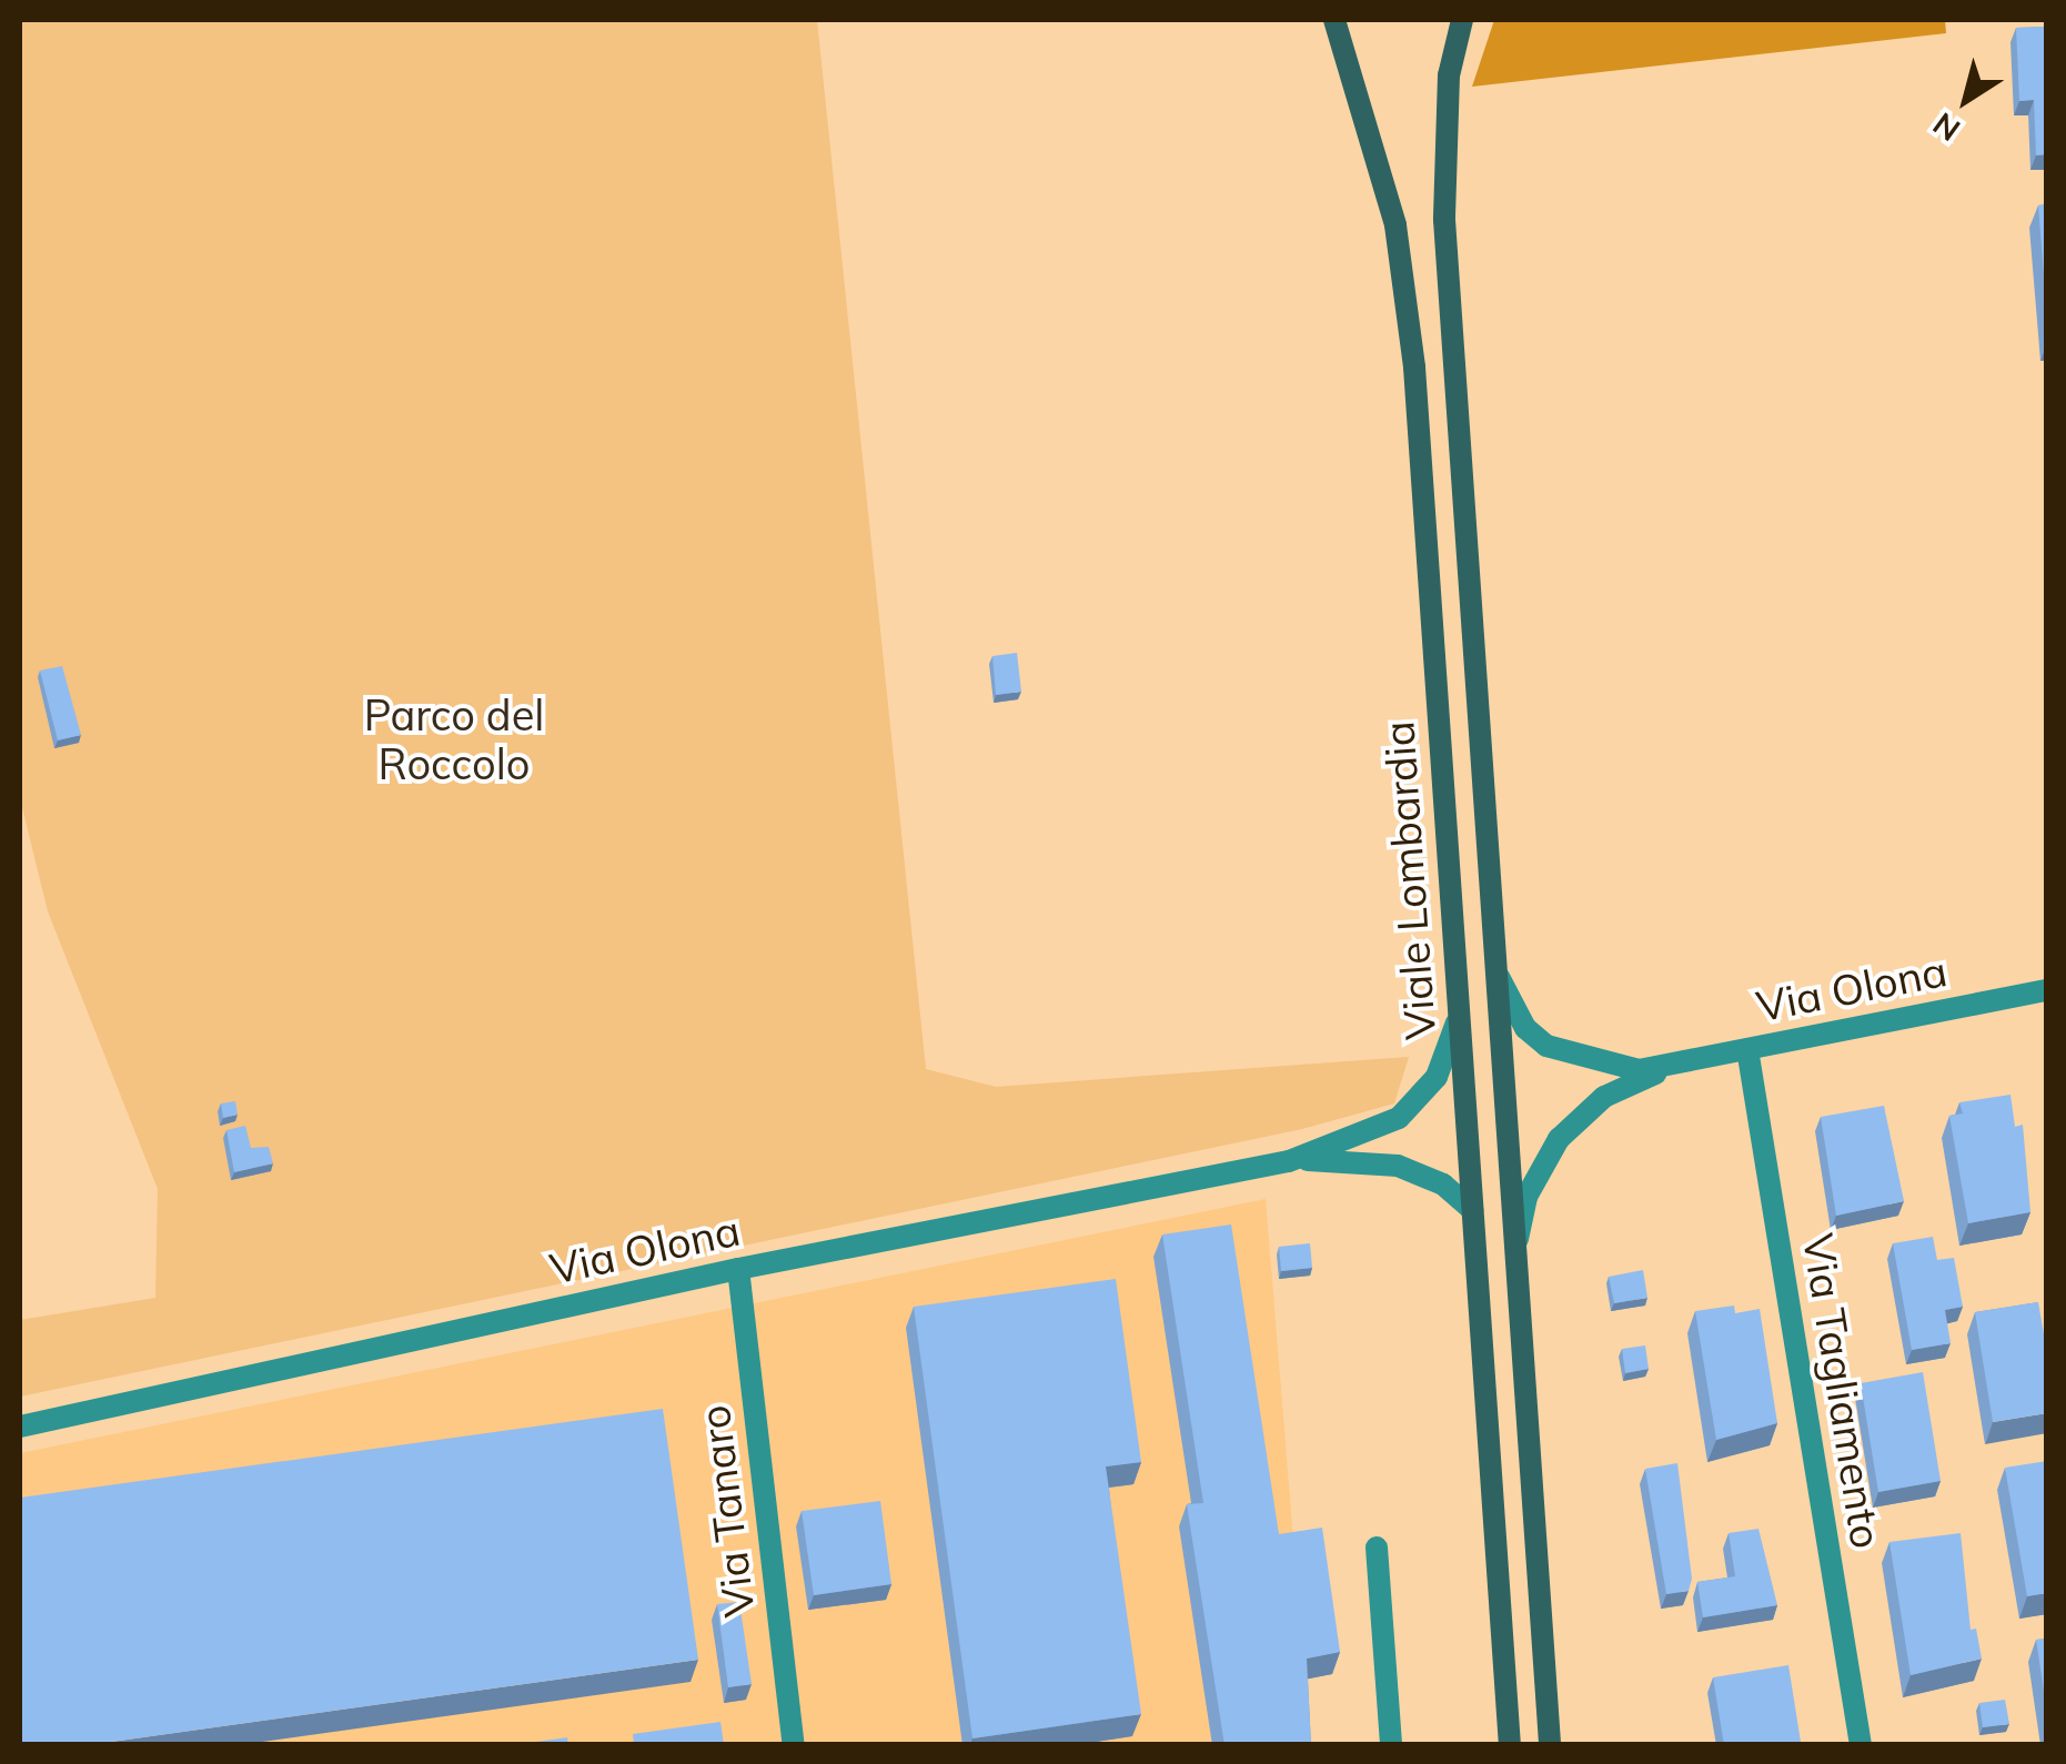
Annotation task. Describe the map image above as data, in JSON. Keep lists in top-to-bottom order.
{
  "streets": {
    "main road": ["Viale Lombardia"],
    "street": ["Via Olona", "Via Tagliamento", "Via Tanaro"]
  },
  "crossings": [
    ["Viale Lombardia", "Via Olona"],
    ["Via Olona", "Via Tagliamento"],
    ["Via Olona", "Via Tanaro"]
  ],
  "parks": ["Parco del Roccolo"],
  "north": "bottom left"
}
